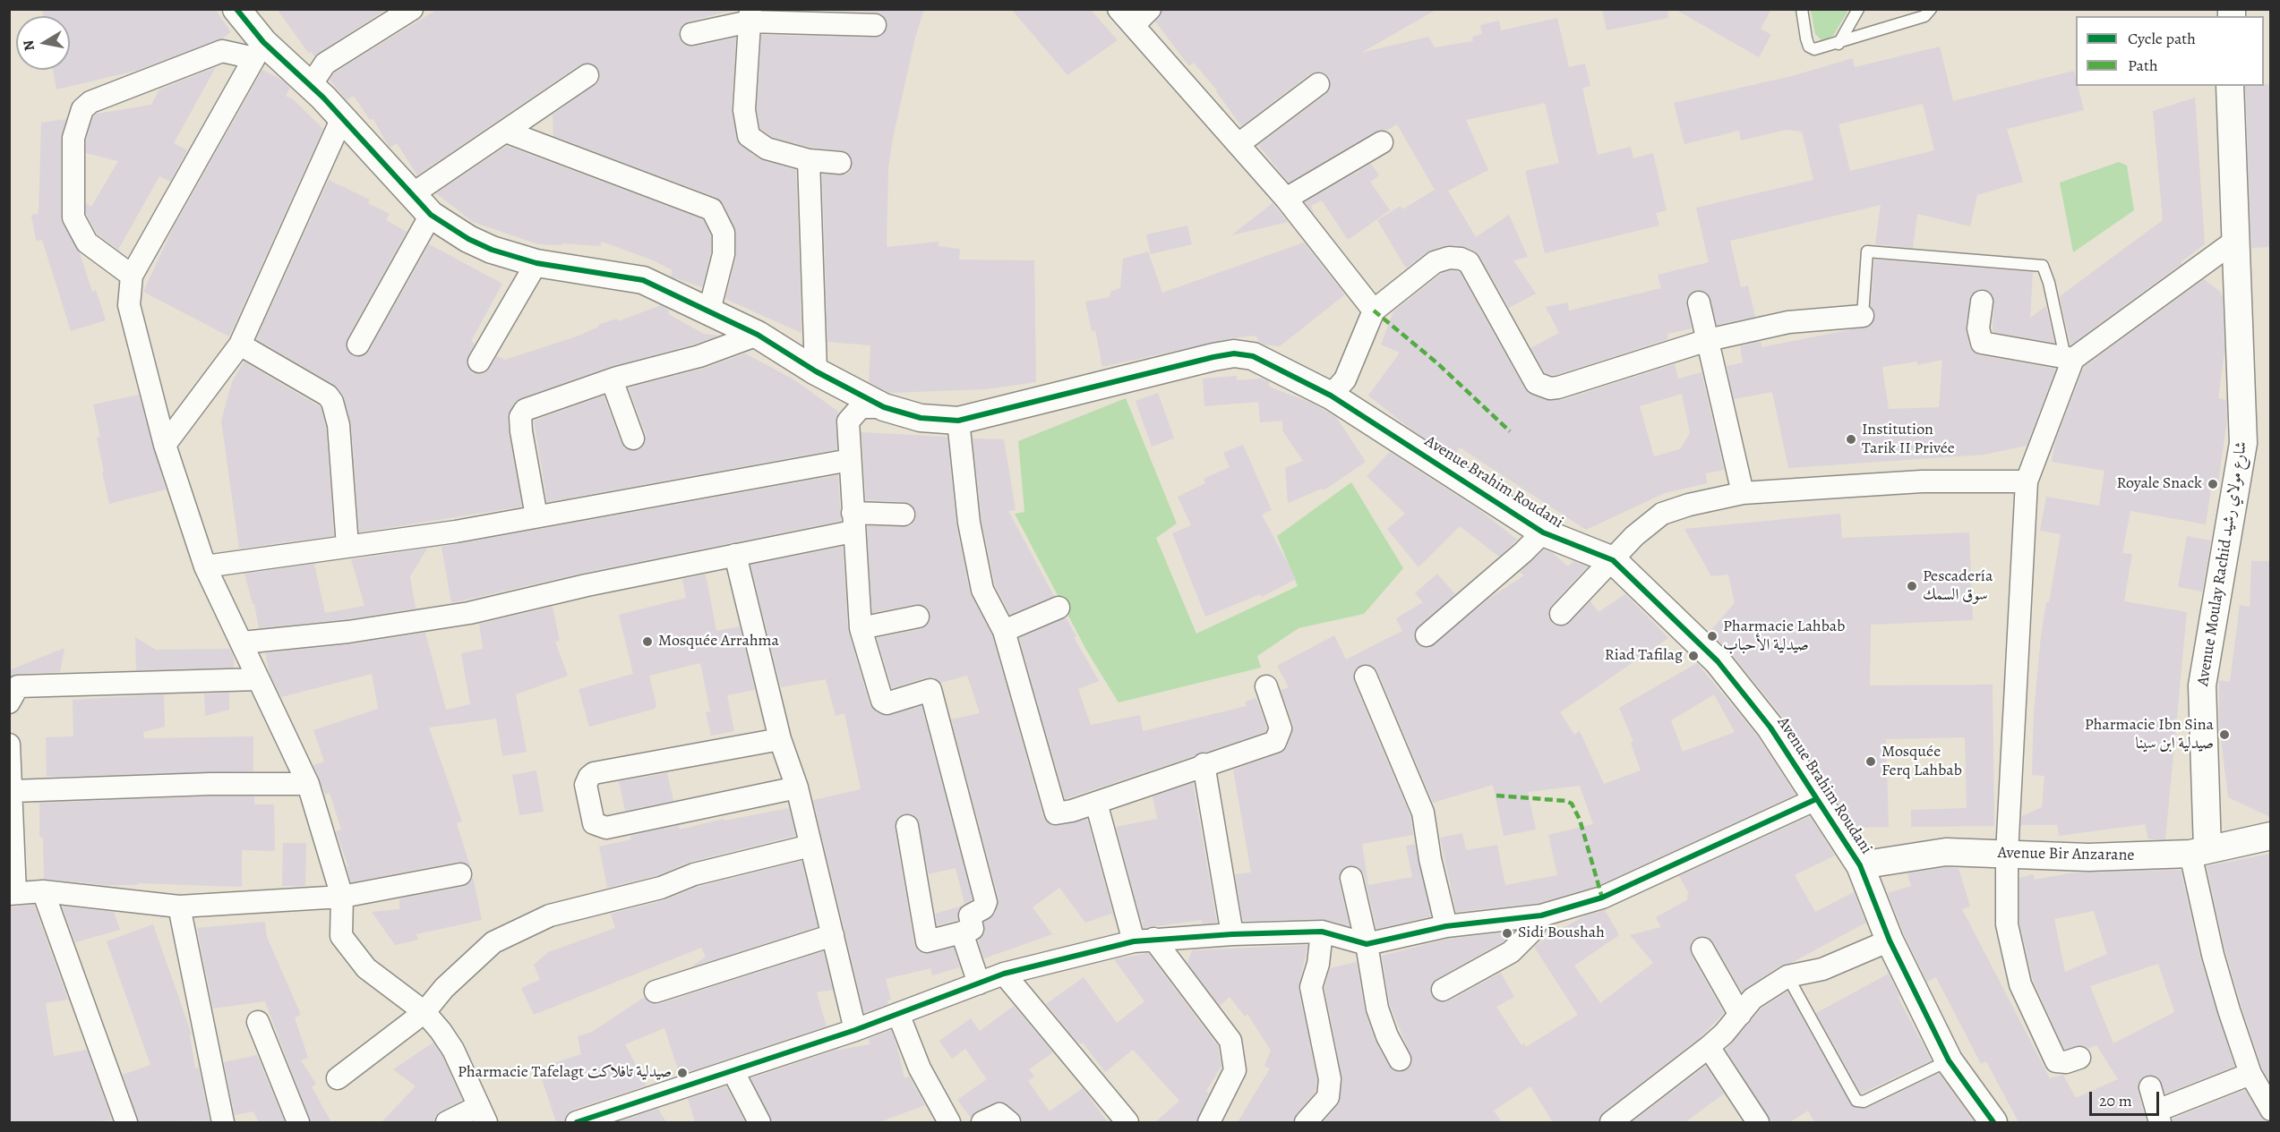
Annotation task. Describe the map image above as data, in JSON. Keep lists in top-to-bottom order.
{
  "streets": {
    "street": ["Avenue Brahim Roudani", "Avenue Moulay Rachid شارع مولاي رشيد", "Avenue Bir Anzarane"]
  },
  "crossings": [
    ["Avenue Brahim Roudani", "Avenue Bir Anzarane"],
    ["Avenue Moulay Rachid شارع مولاي رشيد", "Avenue Bir Anzarane"]
  ],
  "places": [
    "Institution Tarik II Privée",
    "Royale Snack",
    "Pescadería سوق السمك",
    "Pharmacie Lahbab صيدلية الأحباب",
    "Mosquée Arrahma",
    "Riad Tafilag",
    "Pharmacie Ibn Sina صيدلية ابن سينا",
    "Mosquée Ferq Lahbab",
    "Sidi Boushah",
    "Pharmacie Tafelagt صيدلية تافلاكت"
  ],
  "legend": ["Cycle path", "Path"],
  "scale_bar": "20 m",
  "north": "left"
}
